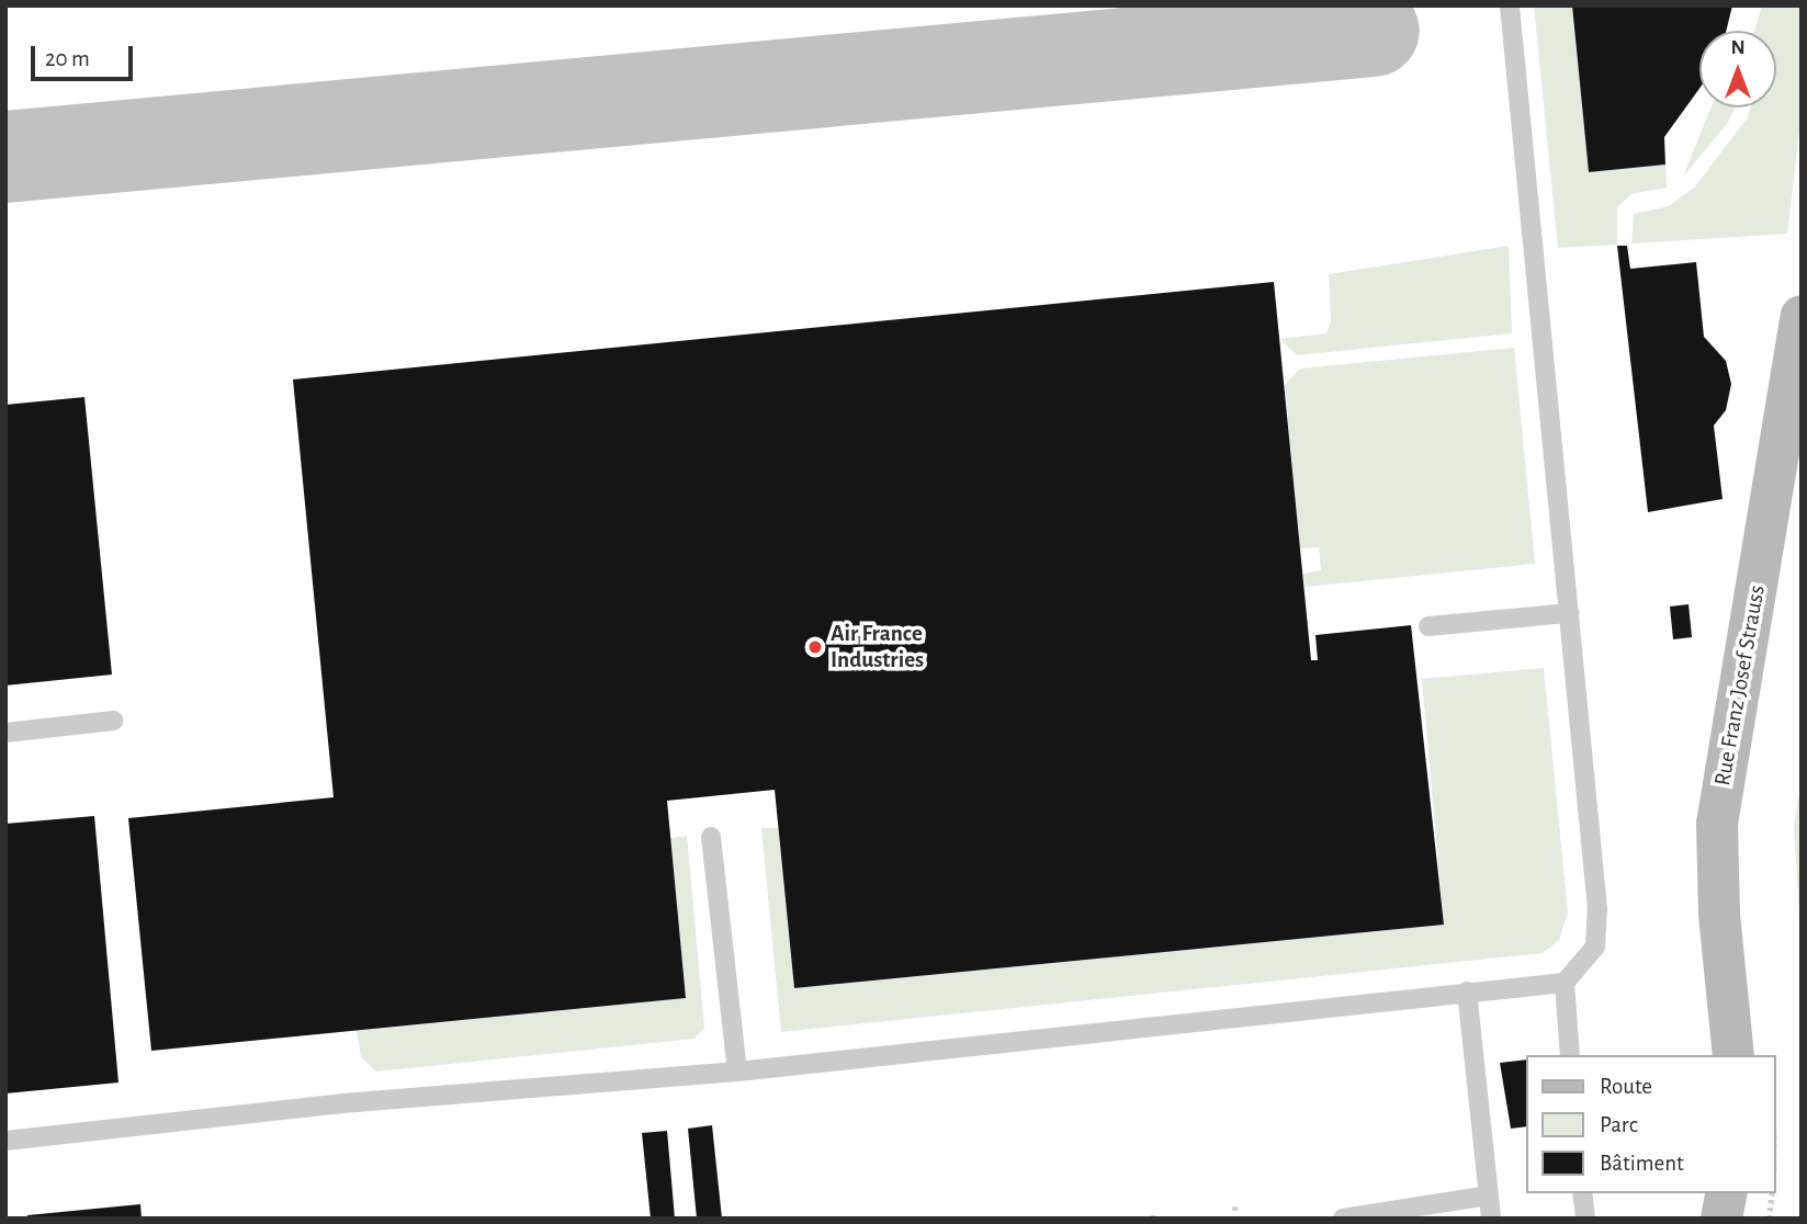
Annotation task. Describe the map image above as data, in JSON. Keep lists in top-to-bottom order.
{
  "streets": {
    "street": ["Rue Franz Josef Strauss"]
  },
  "places": ["Air France Industries"],
  "legend": ["Route", "Parc", "Bâtiment"],
  "scale_bar": "20 m",
  "north": "top"
}
